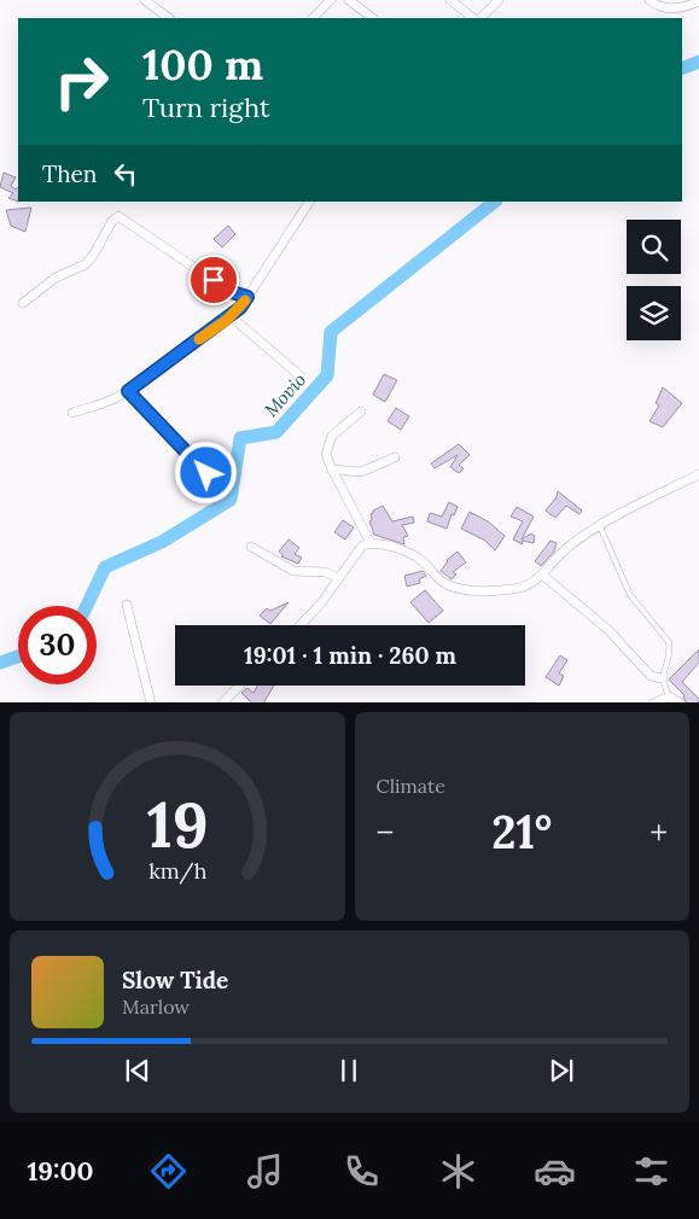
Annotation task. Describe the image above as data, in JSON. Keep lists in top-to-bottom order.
{
  "water": ["Movio"],
  "page": {
    "turn": ["100 m", "Turn right"],
    "then": "Then",
    "limit": "30",
    "trip": "19:01 · 1 min · 260 m",
    "tile": "Climate",
    "heat": ["−", "21°", "+"],
    "song": ["Slow Tide", "Marlow"],
    "tabs": "19:00",
    "gauge": ["19", "km/h"]
  }
}
